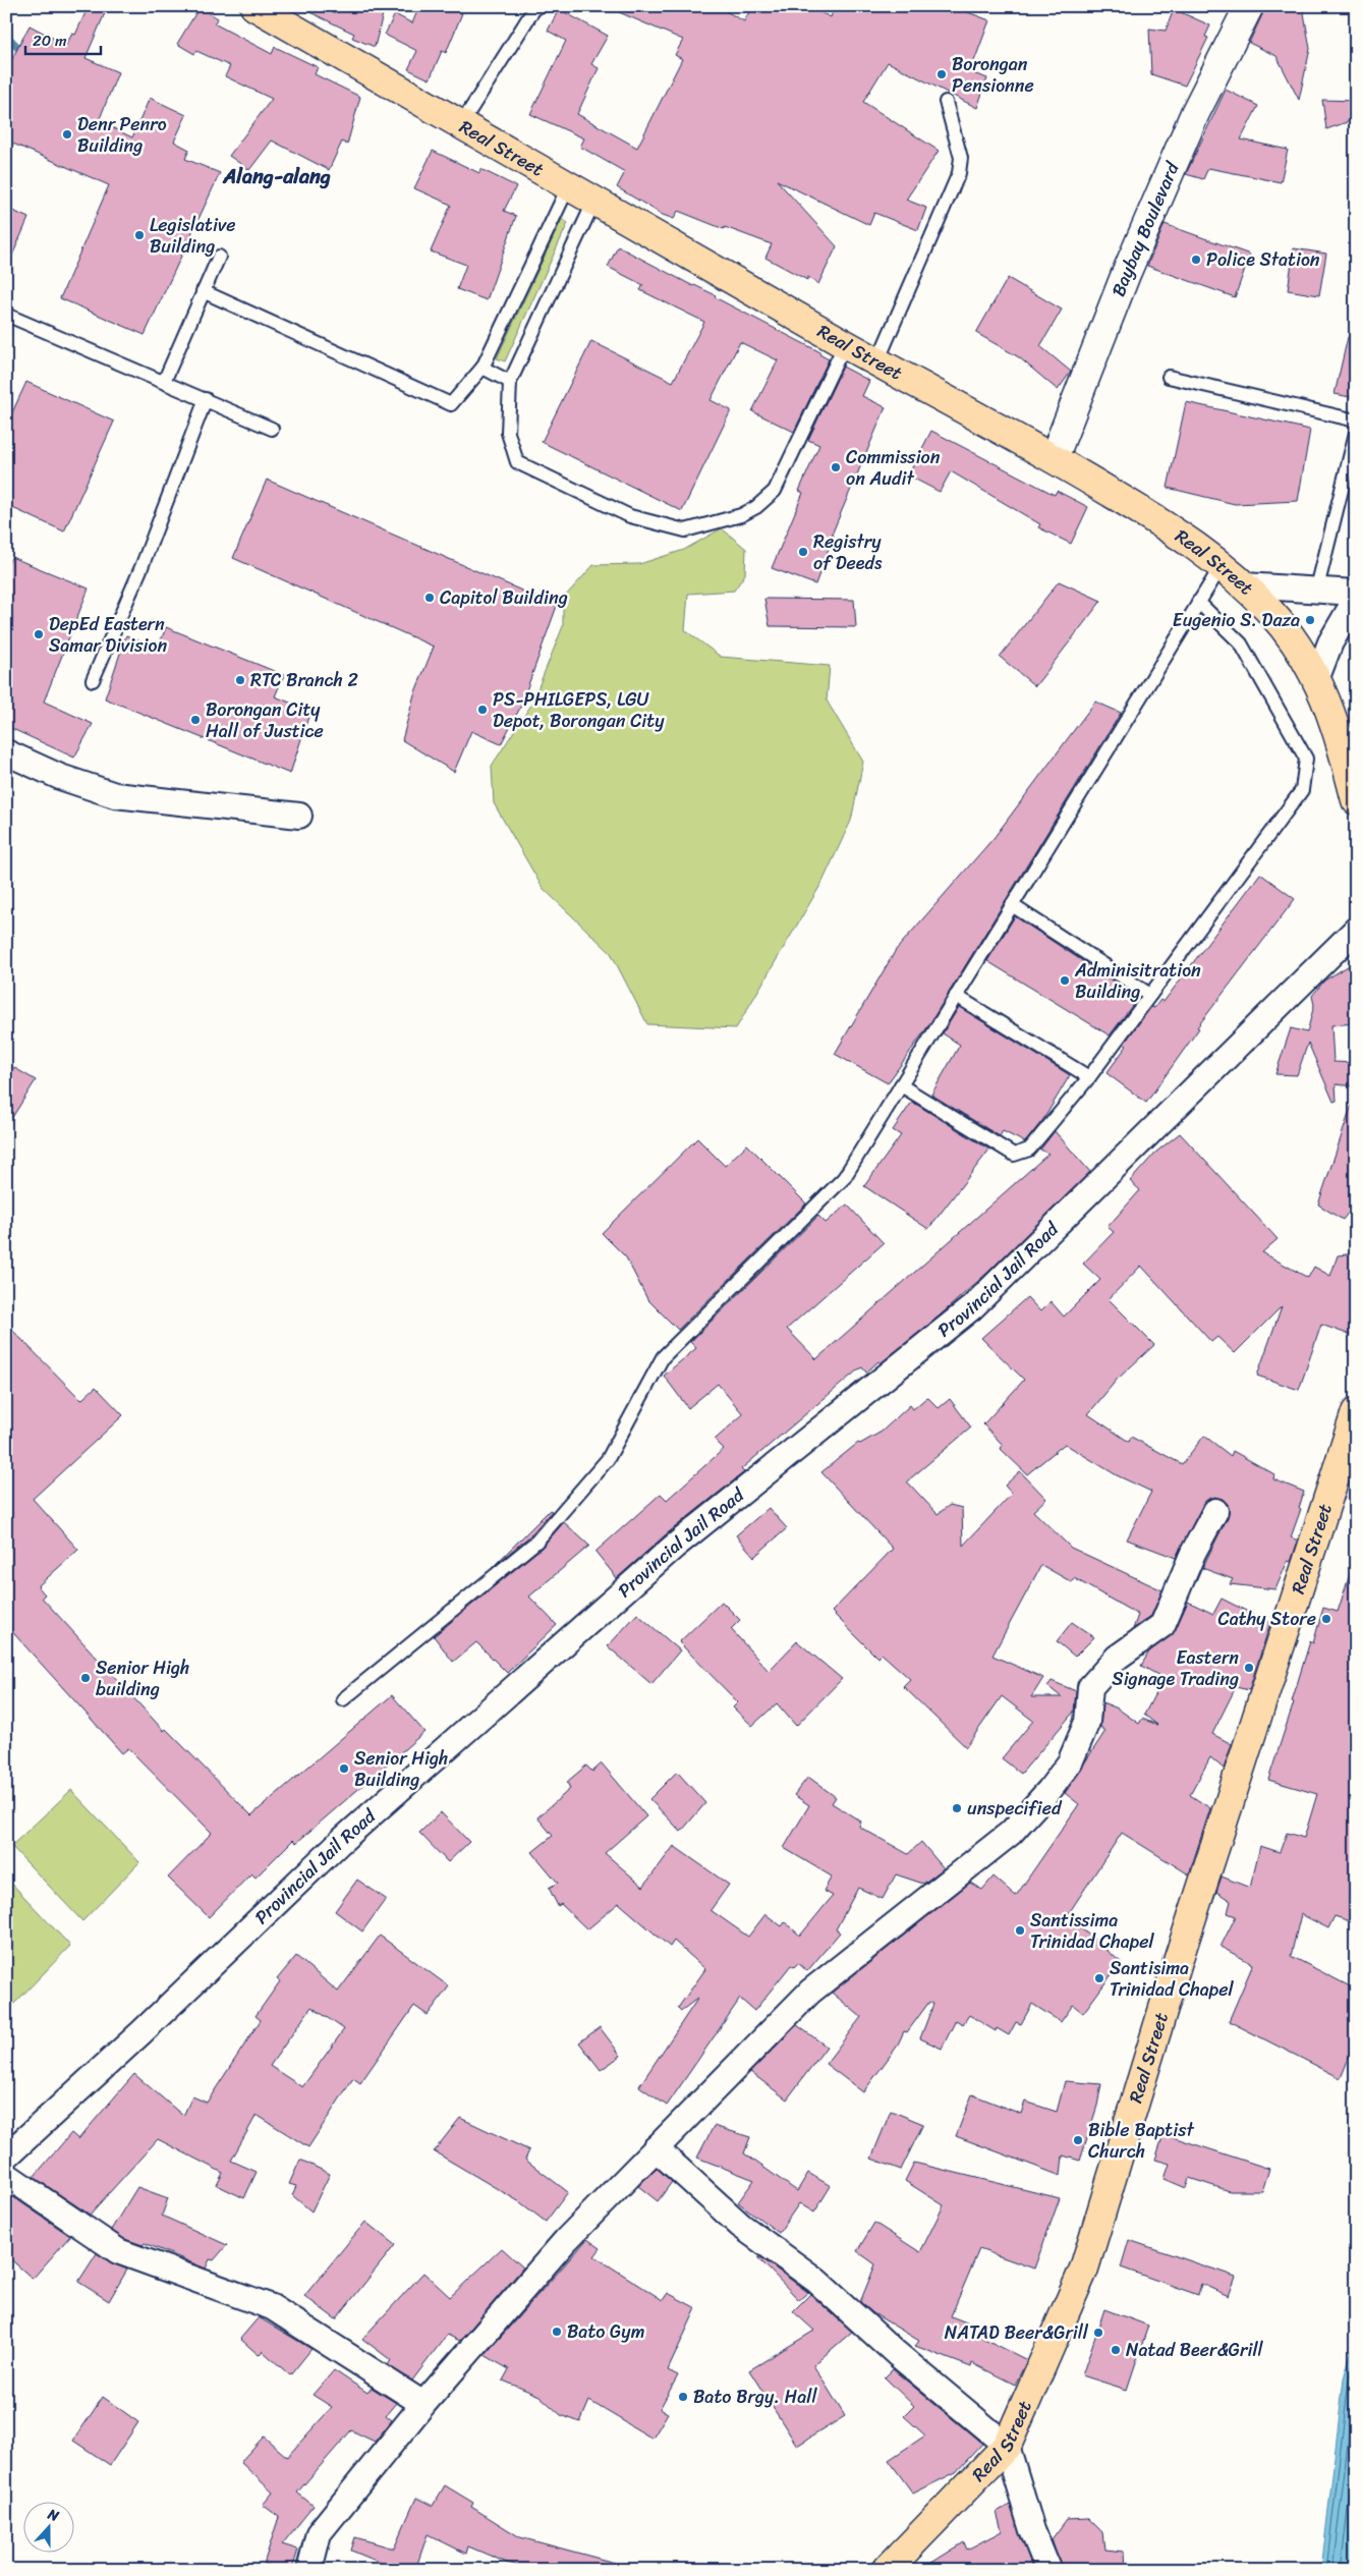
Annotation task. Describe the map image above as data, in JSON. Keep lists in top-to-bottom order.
{
  "streets": {
    "main road": ["Real Street"],
    "street": ["Baybay Boulevard", "Provincial Jail Road"]
  },
  "crossings": [
    ["Real Street", "Baybay Boulevard"]
  ],
  "districts": ["Alang-alang"],
  "places": [
    "Borongan Pensionne",
    "Denr Penro Building",
    "Legislative Building",
    "Police Station",
    "Commission on Audit",
    "Registry of Deeds",
    "Capitol Building",
    "Eugenio S. Daza",
    "DepEd Eastern Samar Division",
    "RTC Branch 2",
    "PS-PHILGEPS, LGU Depot, Borongan City",
    "Borongan City Hall of Justice",
    "Adminisitration Building",
    "Cathy Store",
    "Eastern Signage Trading",
    "Senior High building",
    "Senior High Building",
    "unspecified",
    "Santissima Trinidad Chapel",
    "Santisima Trinidad Chapel",
    "Bible Baptist Church",
    "Bato Gym",
    "NATAD Beer&Grill",
    "Natad Beer&Grill",
    "Bato Brgy. Hall"
  ],
  "scale_bar": "20 m",
  "north": "top"
}
